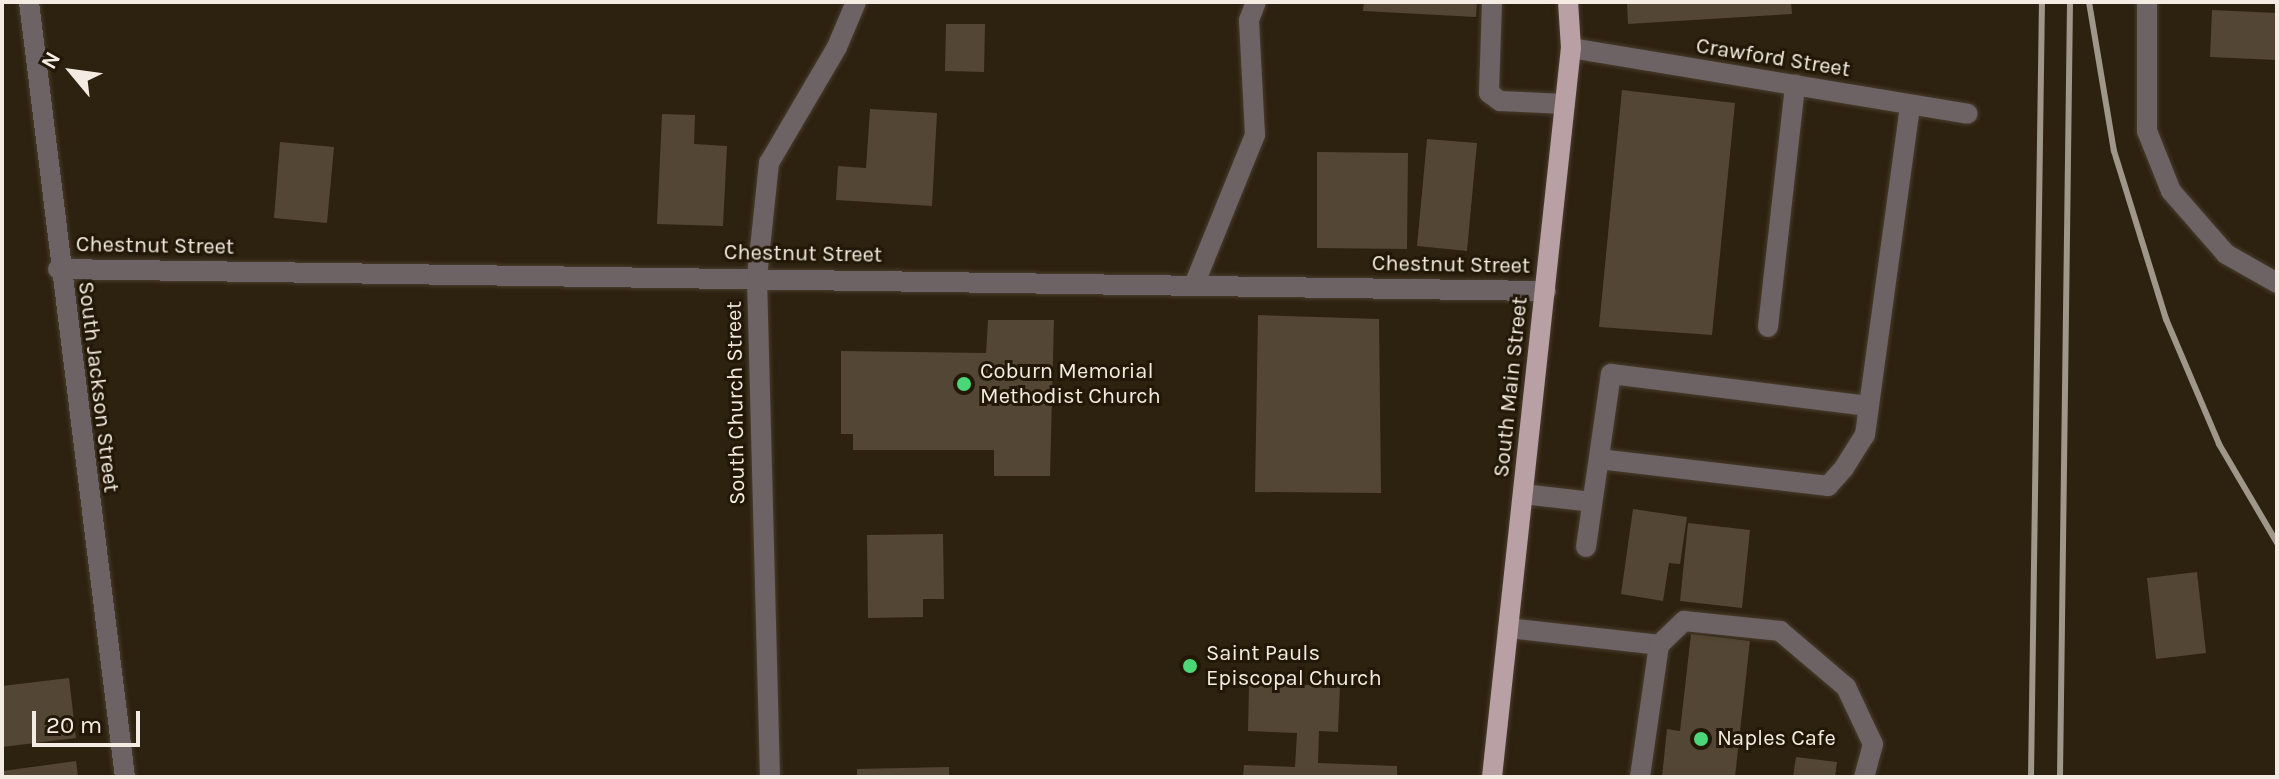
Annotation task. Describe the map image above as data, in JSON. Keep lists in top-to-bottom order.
{
  "streets": {
    "main road": ["South Main Street"],
    "street": [
      "Crawford Street",
      "Chestnut Street",
      "South Jackson Street",
      "South Church Street"
    ]
  },
  "crossings": [
    ["Crawford Street", "South Main Street"],
    ["Chestnut Street", "South Jackson Street"],
    ["Chestnut Street", "South Main Street"],
    ["Chestnut Street", "South Church Street"]
  ],
  "places": ["Coburn Memorial Methodist Church", "Saint Pauls Episcopal Church", "Naples Cafe"],
  "scale_bar": "20 m",
  "north": "top left"
}
